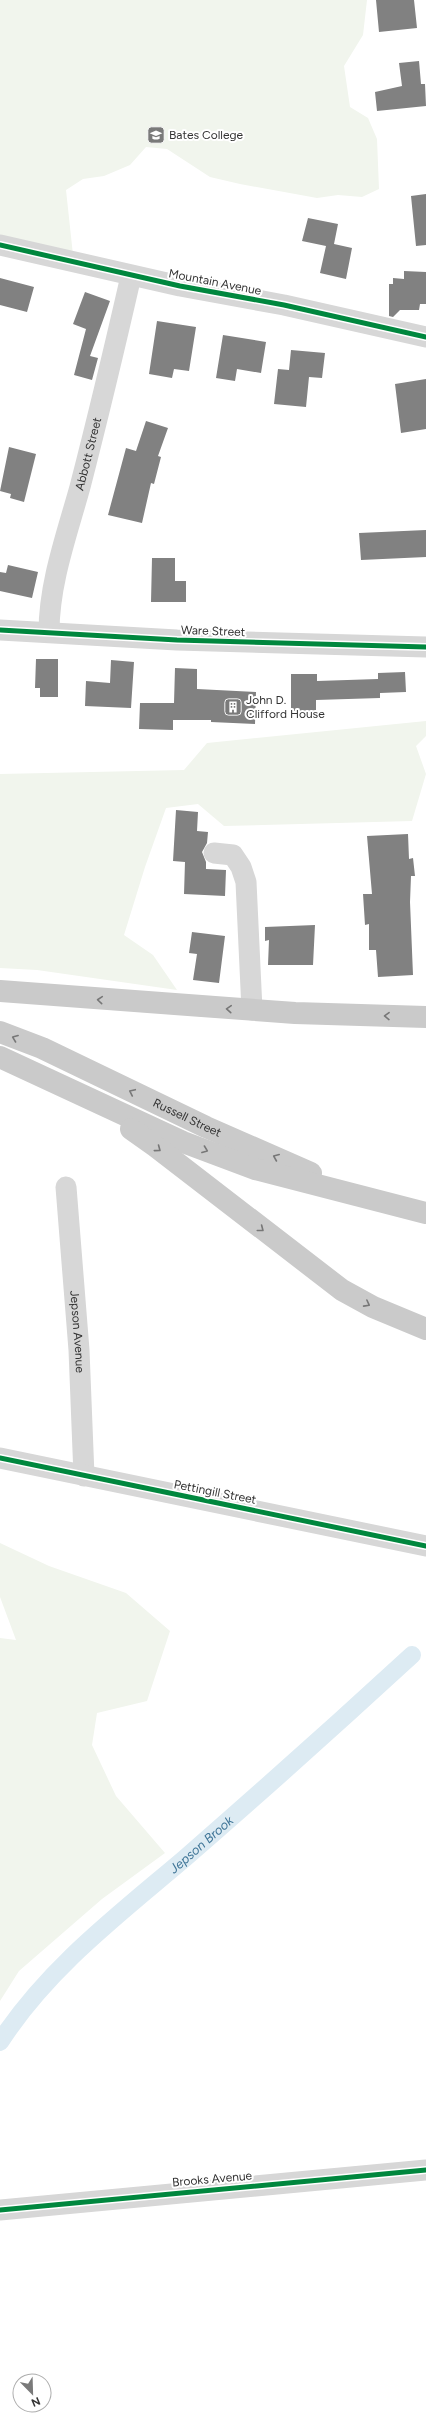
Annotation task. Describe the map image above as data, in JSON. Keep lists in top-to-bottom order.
{
  "streets": {
    "main road": ["Russell Street"],
    "street": [
      "Mountain Avenue",
      "Abbott Street",
      "Ware Street",
      "Jepson Avenue",
      "Pettingill Street",
      "Brooks Avenue"
    ]
  },
  "crossings": [
    ["Mountain Avenue", "Abbott Street"],
    ["Abbott Street", "Ware Street"],
    ["Jepson Avenue", "Pettingill Street"]
  ],
  "water": ["Jepson Brook"],
  "places": {
    "school or university": ["Bates College"],
    "building": ["John D. Clifford House"]
  },
  "north": "bottom right"
}
